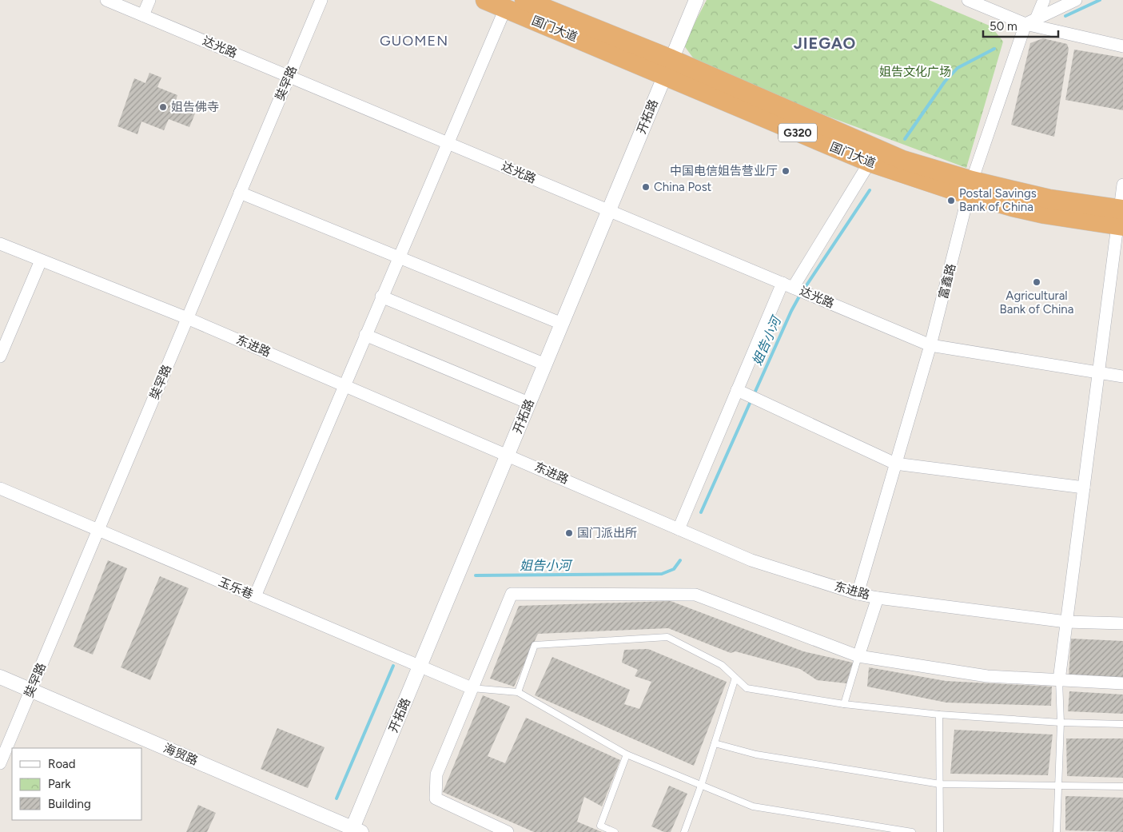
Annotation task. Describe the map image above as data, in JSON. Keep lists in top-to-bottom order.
{
  "streets": {
    "highway": ["国门大道", "G320"],
    "street": [
      "达光路",
      "奘罕路",
      "开拓路",
      "富鑫路",
      "东进路",
      "玉乐巷",
      "海贸路"
    ]
  },
  "crossings": [
    ["国门大道", "开拓路"],
    ["国门大道", "富鑫路"],
    ["达光路", "奘罕路"],
    ["达光路", "开拓路"],
    ["达光路", "富鑫路"],
    ["奘罕路", "东进路"],
    ["奘罕路", "玉乐巷"],
    ["奘罕路", "海贸路"],
    ["开拓路", "东进路"],
    ["开拓路", "玉乐巷"],
    ["开拓路", "海贸路"],
    ["富鑫路", "东进路"]
  ],
  "districts": ["GUOMEN", "JIEGAO"],
  "water": ["姐告小河"],
  "parks": ["姐告文化广场"],
  "places": [
    "姐告佛寺",
    "中国电信姐告营业厅",
    "China Post",
    "Postal Savings Bank of China",
    "Agricultural Bank of China",
    "国门派出所"
  ],
  "legend": ["Road", "Park", "Building"],
  "scale_bar": "50 m"
}
